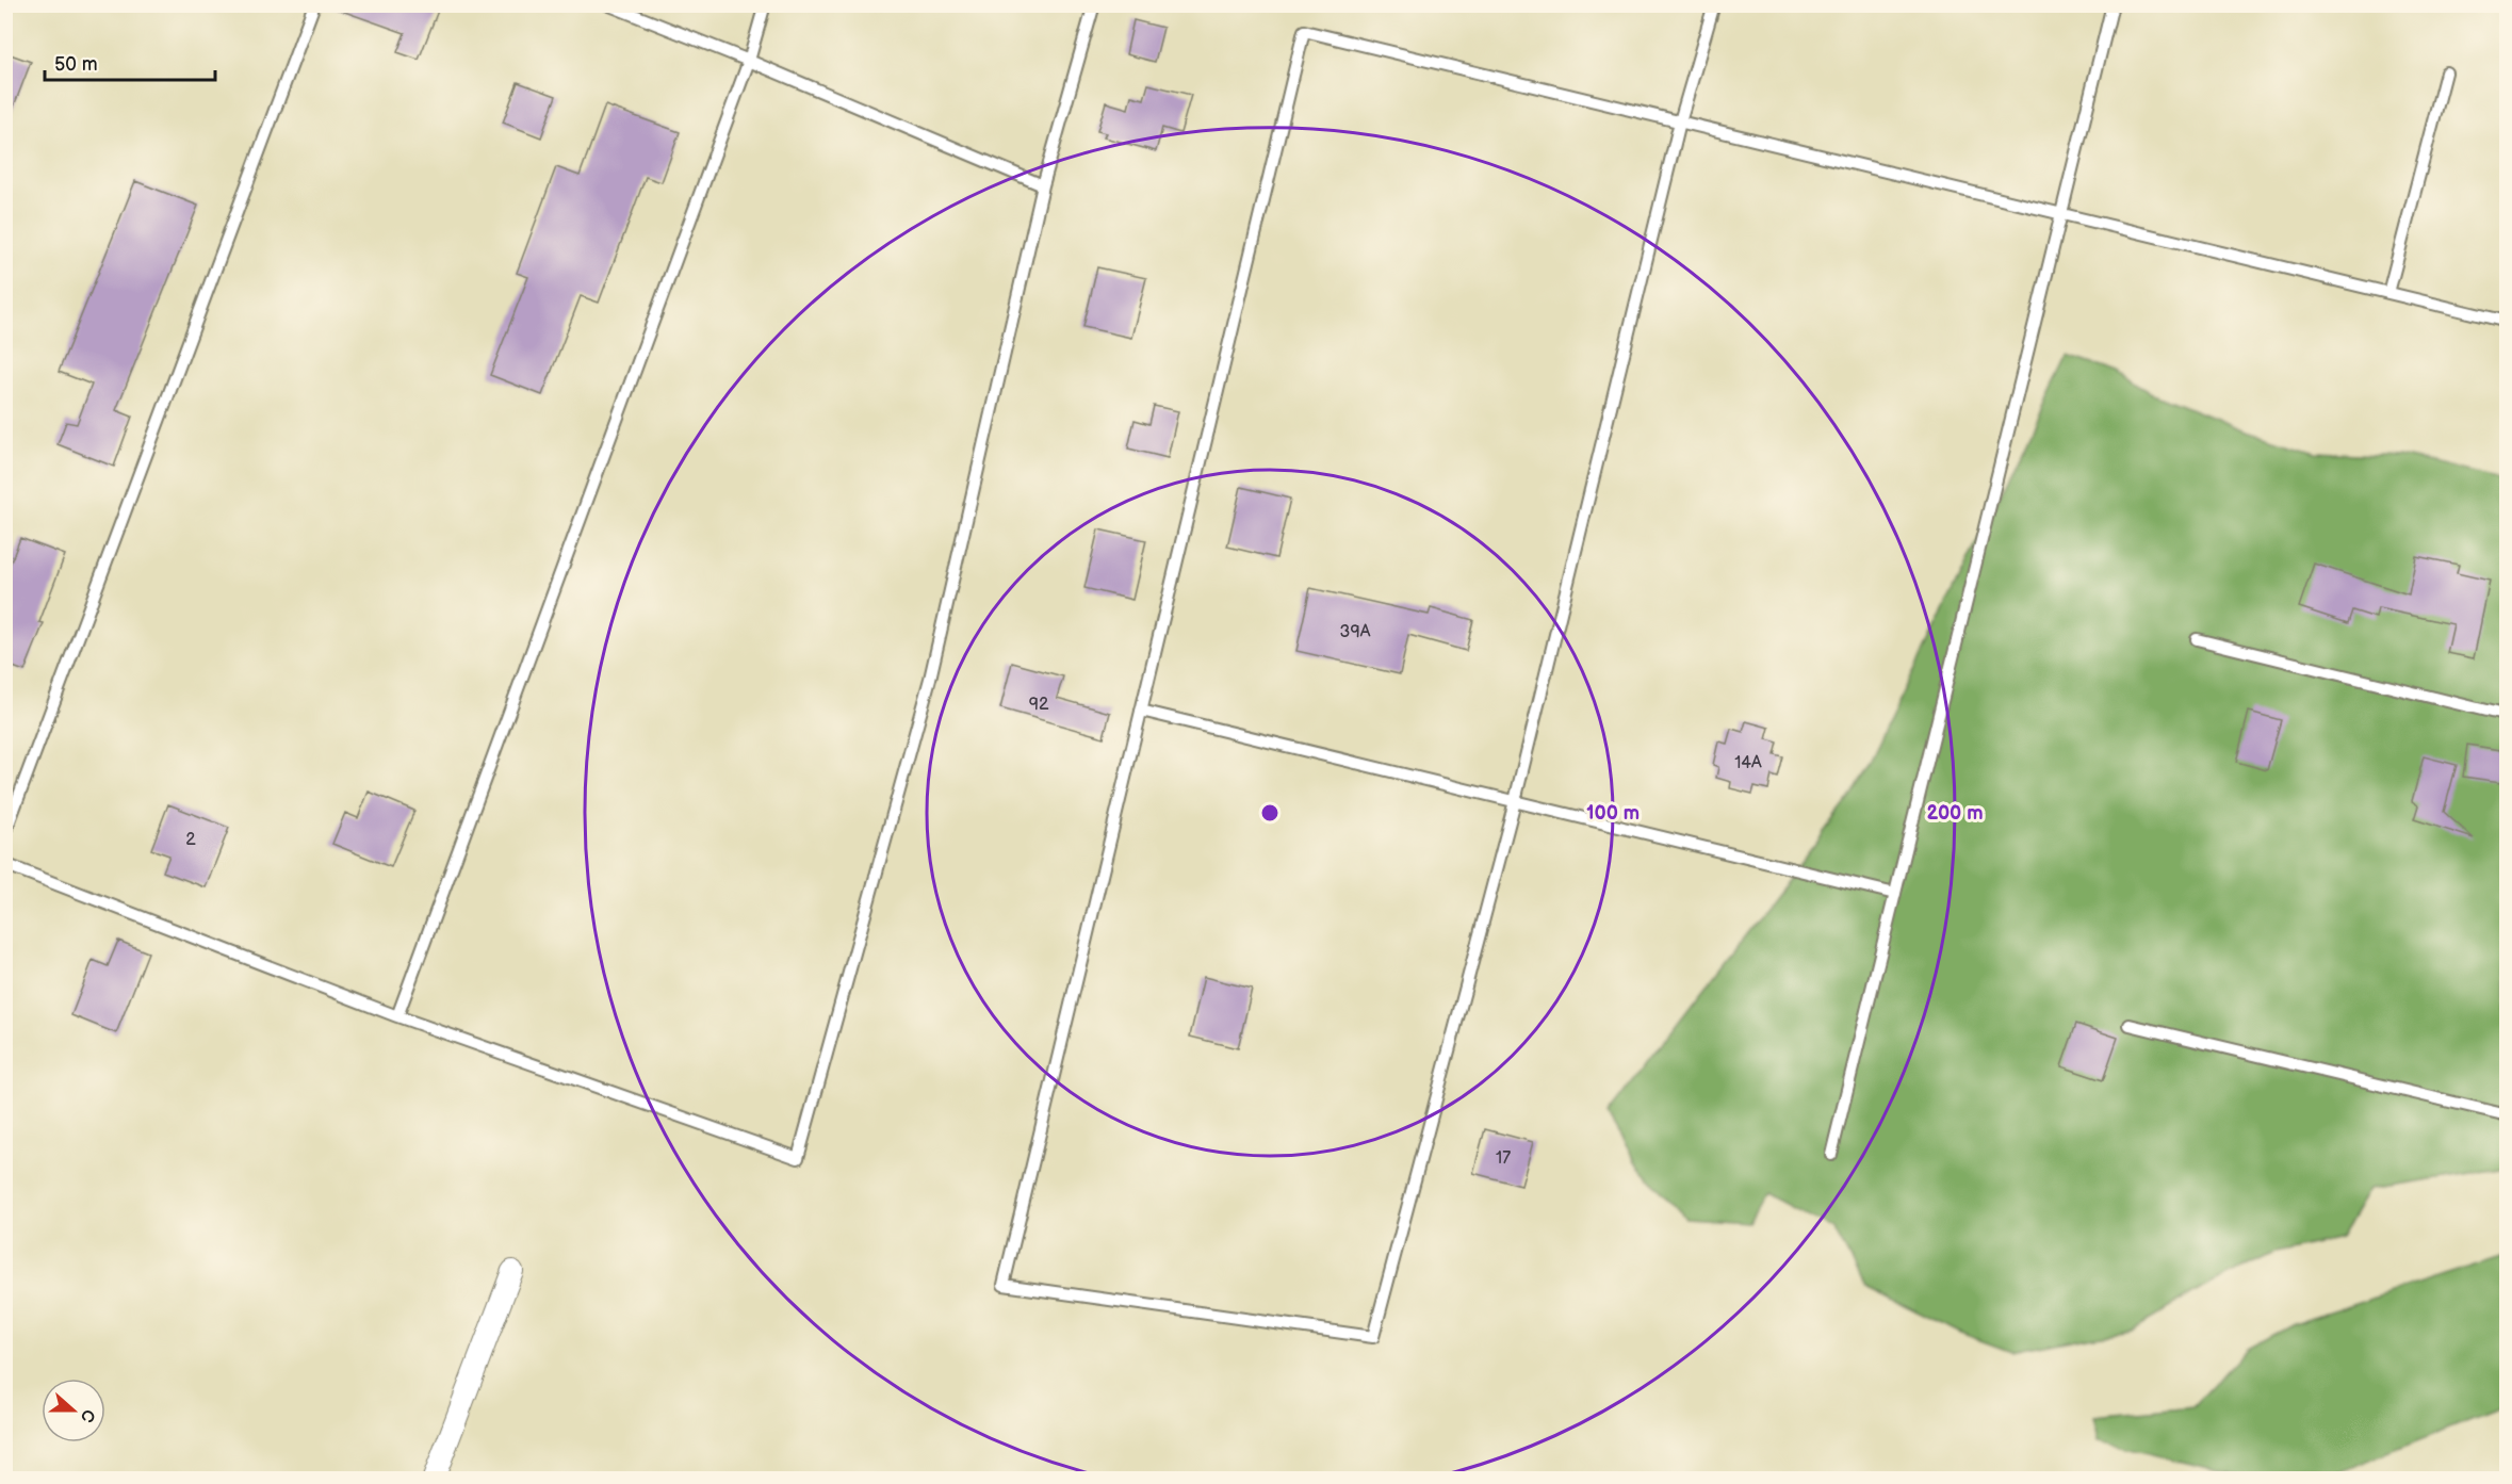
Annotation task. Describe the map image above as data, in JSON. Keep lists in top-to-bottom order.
{
  "house_numbers": [
    "39А",
    "92",
    "14А",
    "2",
    "17"
  ],
  "scale_bar": "50 m",
  "north": "right",
  "rings": ["100 m", "200 m"]
}
